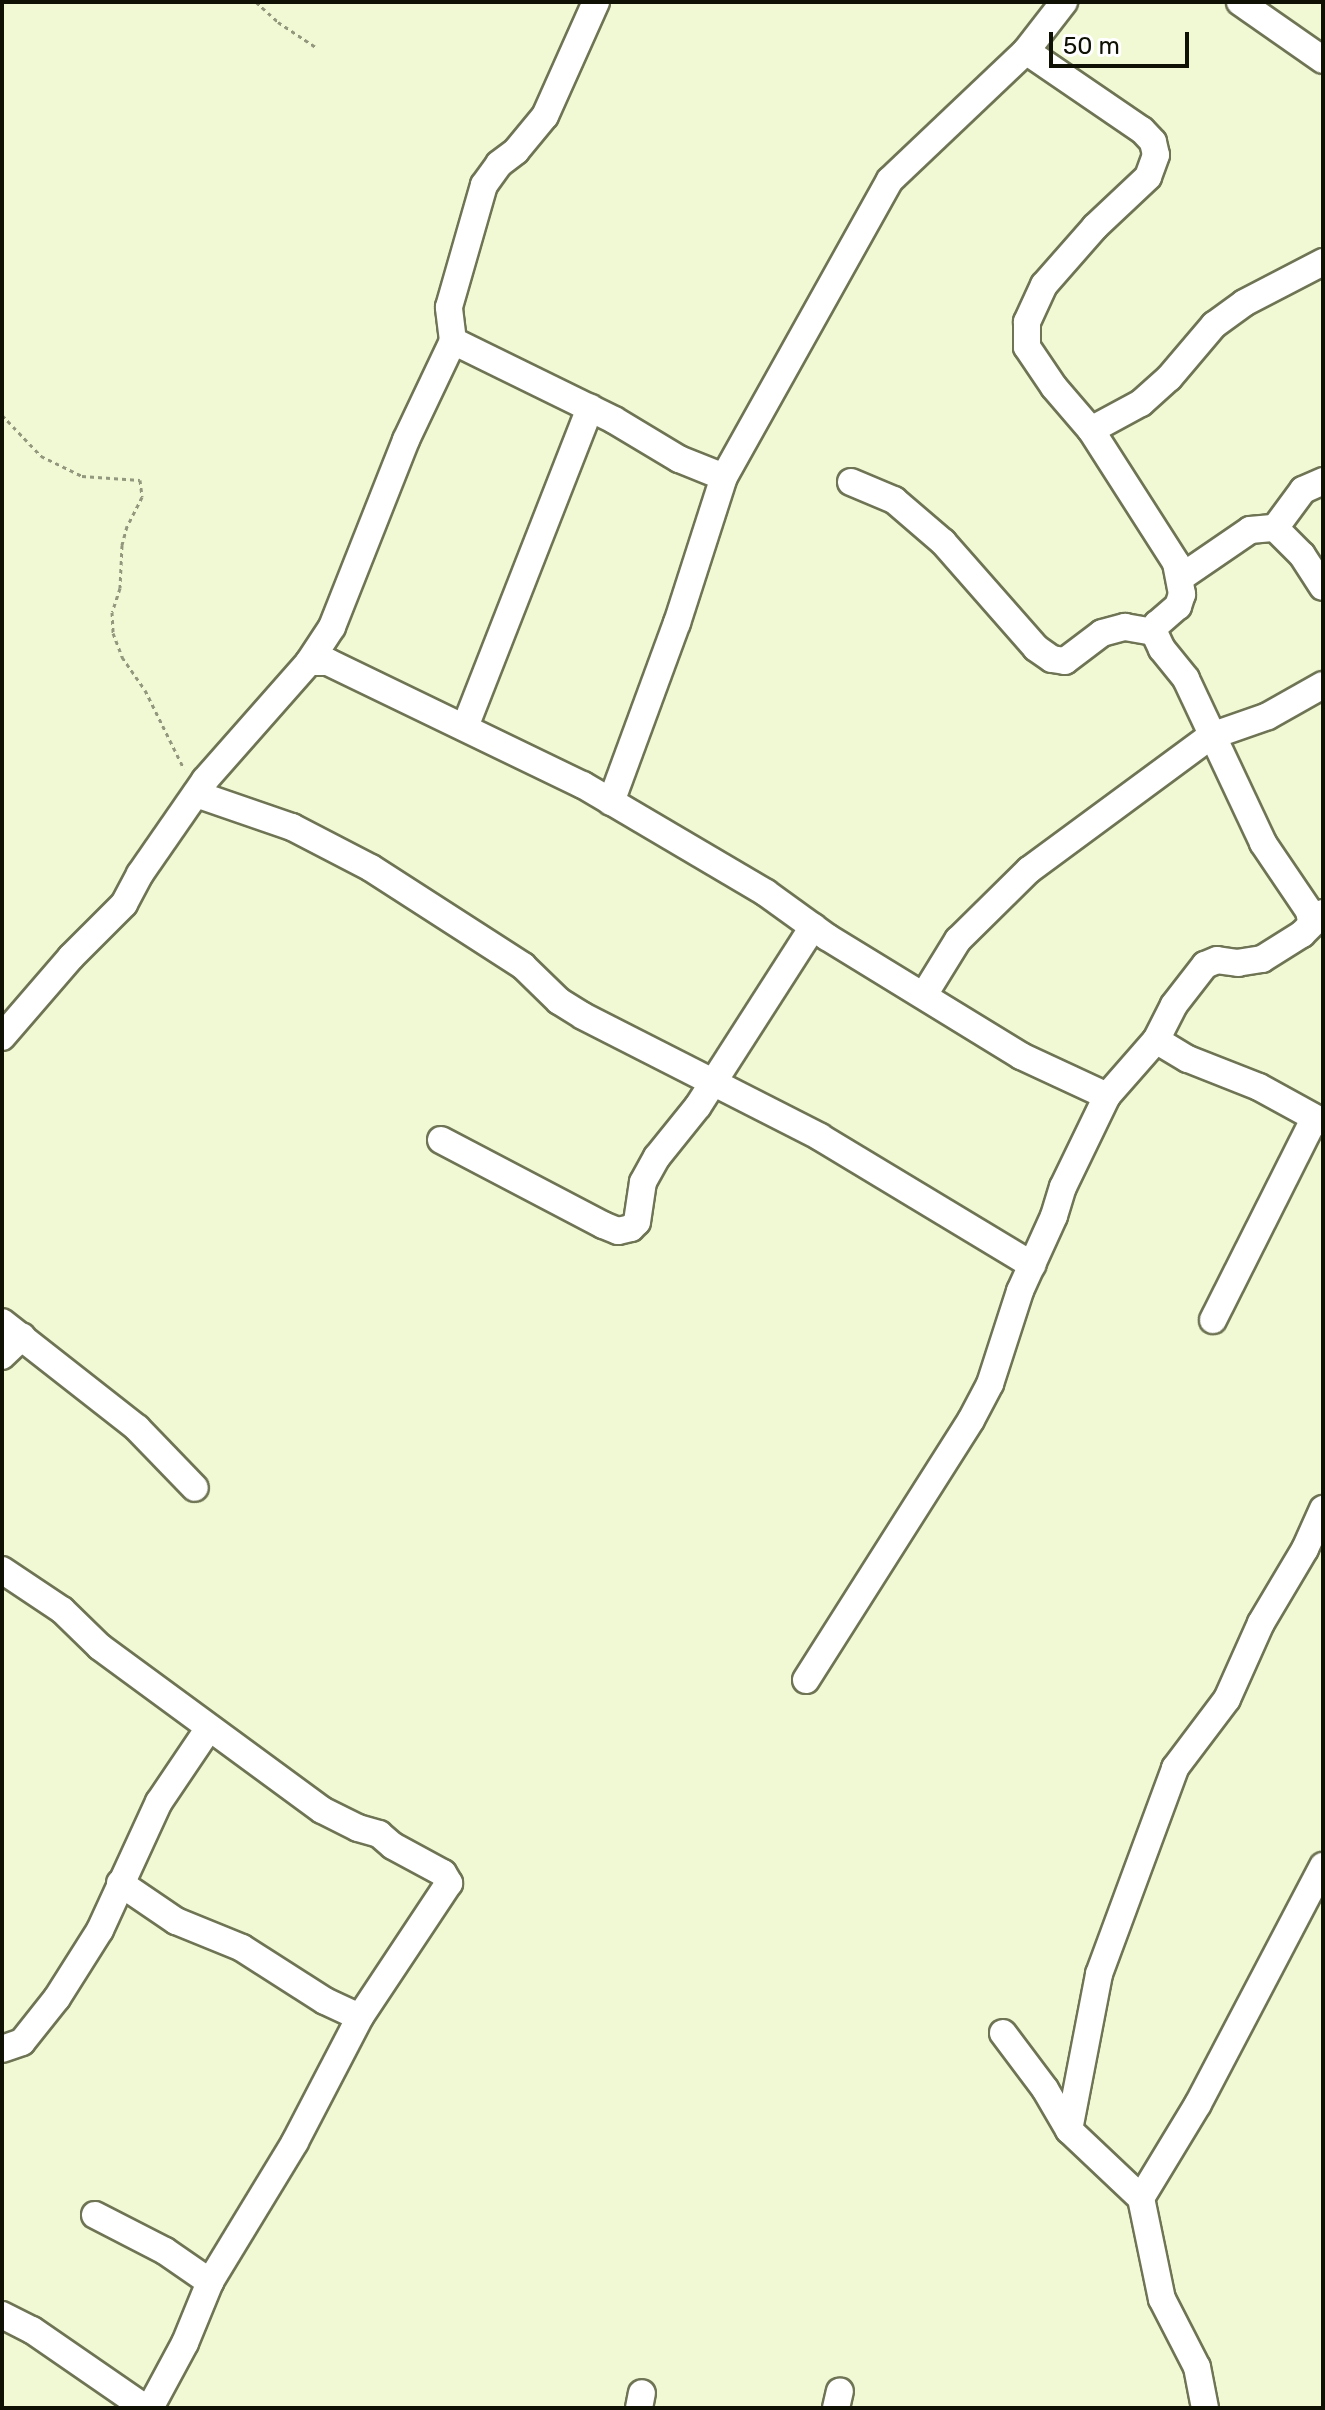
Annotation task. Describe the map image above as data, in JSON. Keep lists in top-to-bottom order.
{
  "scale_bar": "50 m"
}
